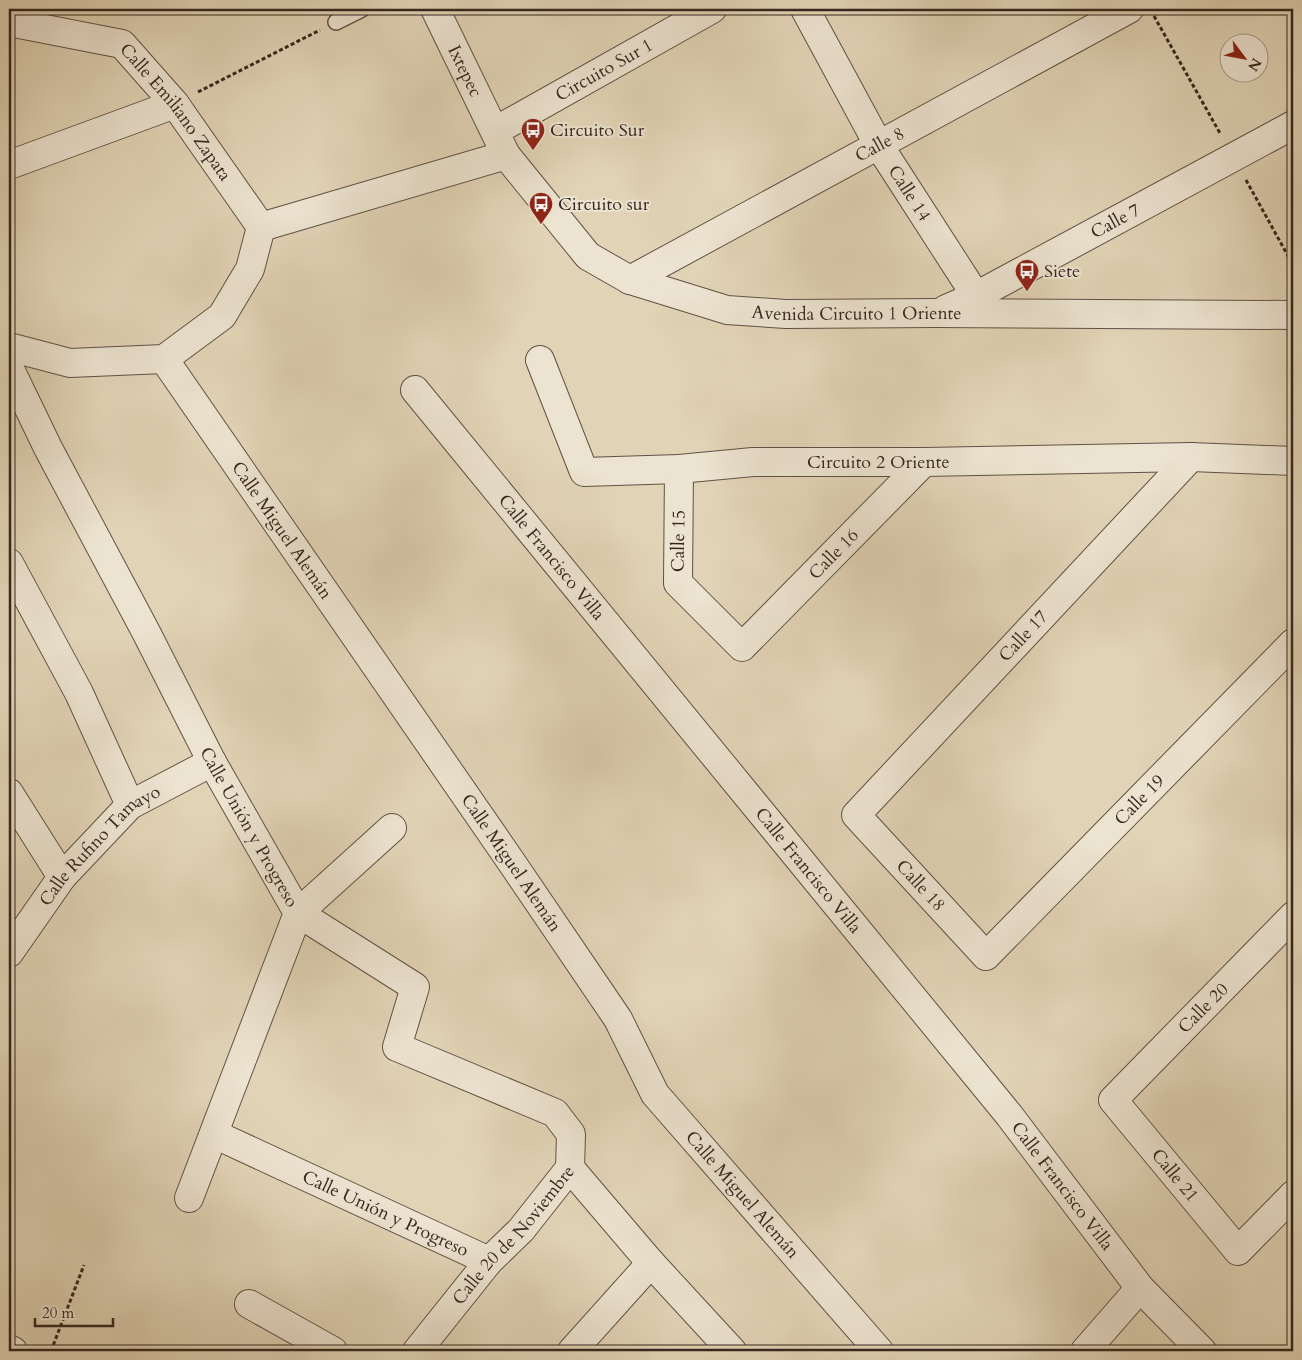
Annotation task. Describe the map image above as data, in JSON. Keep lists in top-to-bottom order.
{
  "streets": {
    "street": [
      "Ixtepec",
      "Circuito Sur 1",
      "Calle Emiliano Zapata",
      "Calle 8",
      "Calle 14",
      "Calle 7",
      "Avenida Circuito 1 Oriente",
      "Circuito 2 Oriente",
      "Calle Miguel Alemán",
      "Calle 15",
      "Calle 16",
      "Calle Francisco Villa",
      "Calle 17",
      "Calle 19",
      "Calle Unión y Progreso",
      "Calle Rufino Tamayo",
      "Calle 18",
      "Calle 20",
      "Calle 21",
      "Calle 20 de Noviembre"
    ]
  },
  "crossings": [
    ["Ixtepec", "Circuito Sur 1"],
    ["Ixtepec", "Avenida Circuito 1 Oriente"],
    ["Circuito Sur 1", "Calle Emiliano Zapata"],
    ["Circuito Sur 1", "Avenida Circuito 1 Oriente"],
    ["Calle 8", "Calle 14"],
    ["Calle 8", "Avenida Circuito 1 Oriente"],
    ["Calle 14", "Calle 7"],
    ["Calle 7", "Avenida Circuito 1 Oriente"],
    ["Circuito 2 Oriente", "Calle 15"],
    ["Circuito 2 Oriente", "Calle 16"],
    ["Circuito 2 Oriente", "Calle 17"],
    ["Calle 15", "Calle 16"],
    ["Calle 17", "Calle 18"],
    ["Calle 19", "Calle 18"],
    ["Calle Unión y Progreso", "Calle Rufino Tamayo"],
    ["Calle Unión y Progreso", "Calle 20 de Noviembre"],
    ["Calle 20", "Calle 21"]
  ],
  "places": {
    "bus stop": ["Circuito Sur", "Circuito sur", "Siete"]
  },
  "scale_bar": "20 m",
  "north": "bottom right"
}
